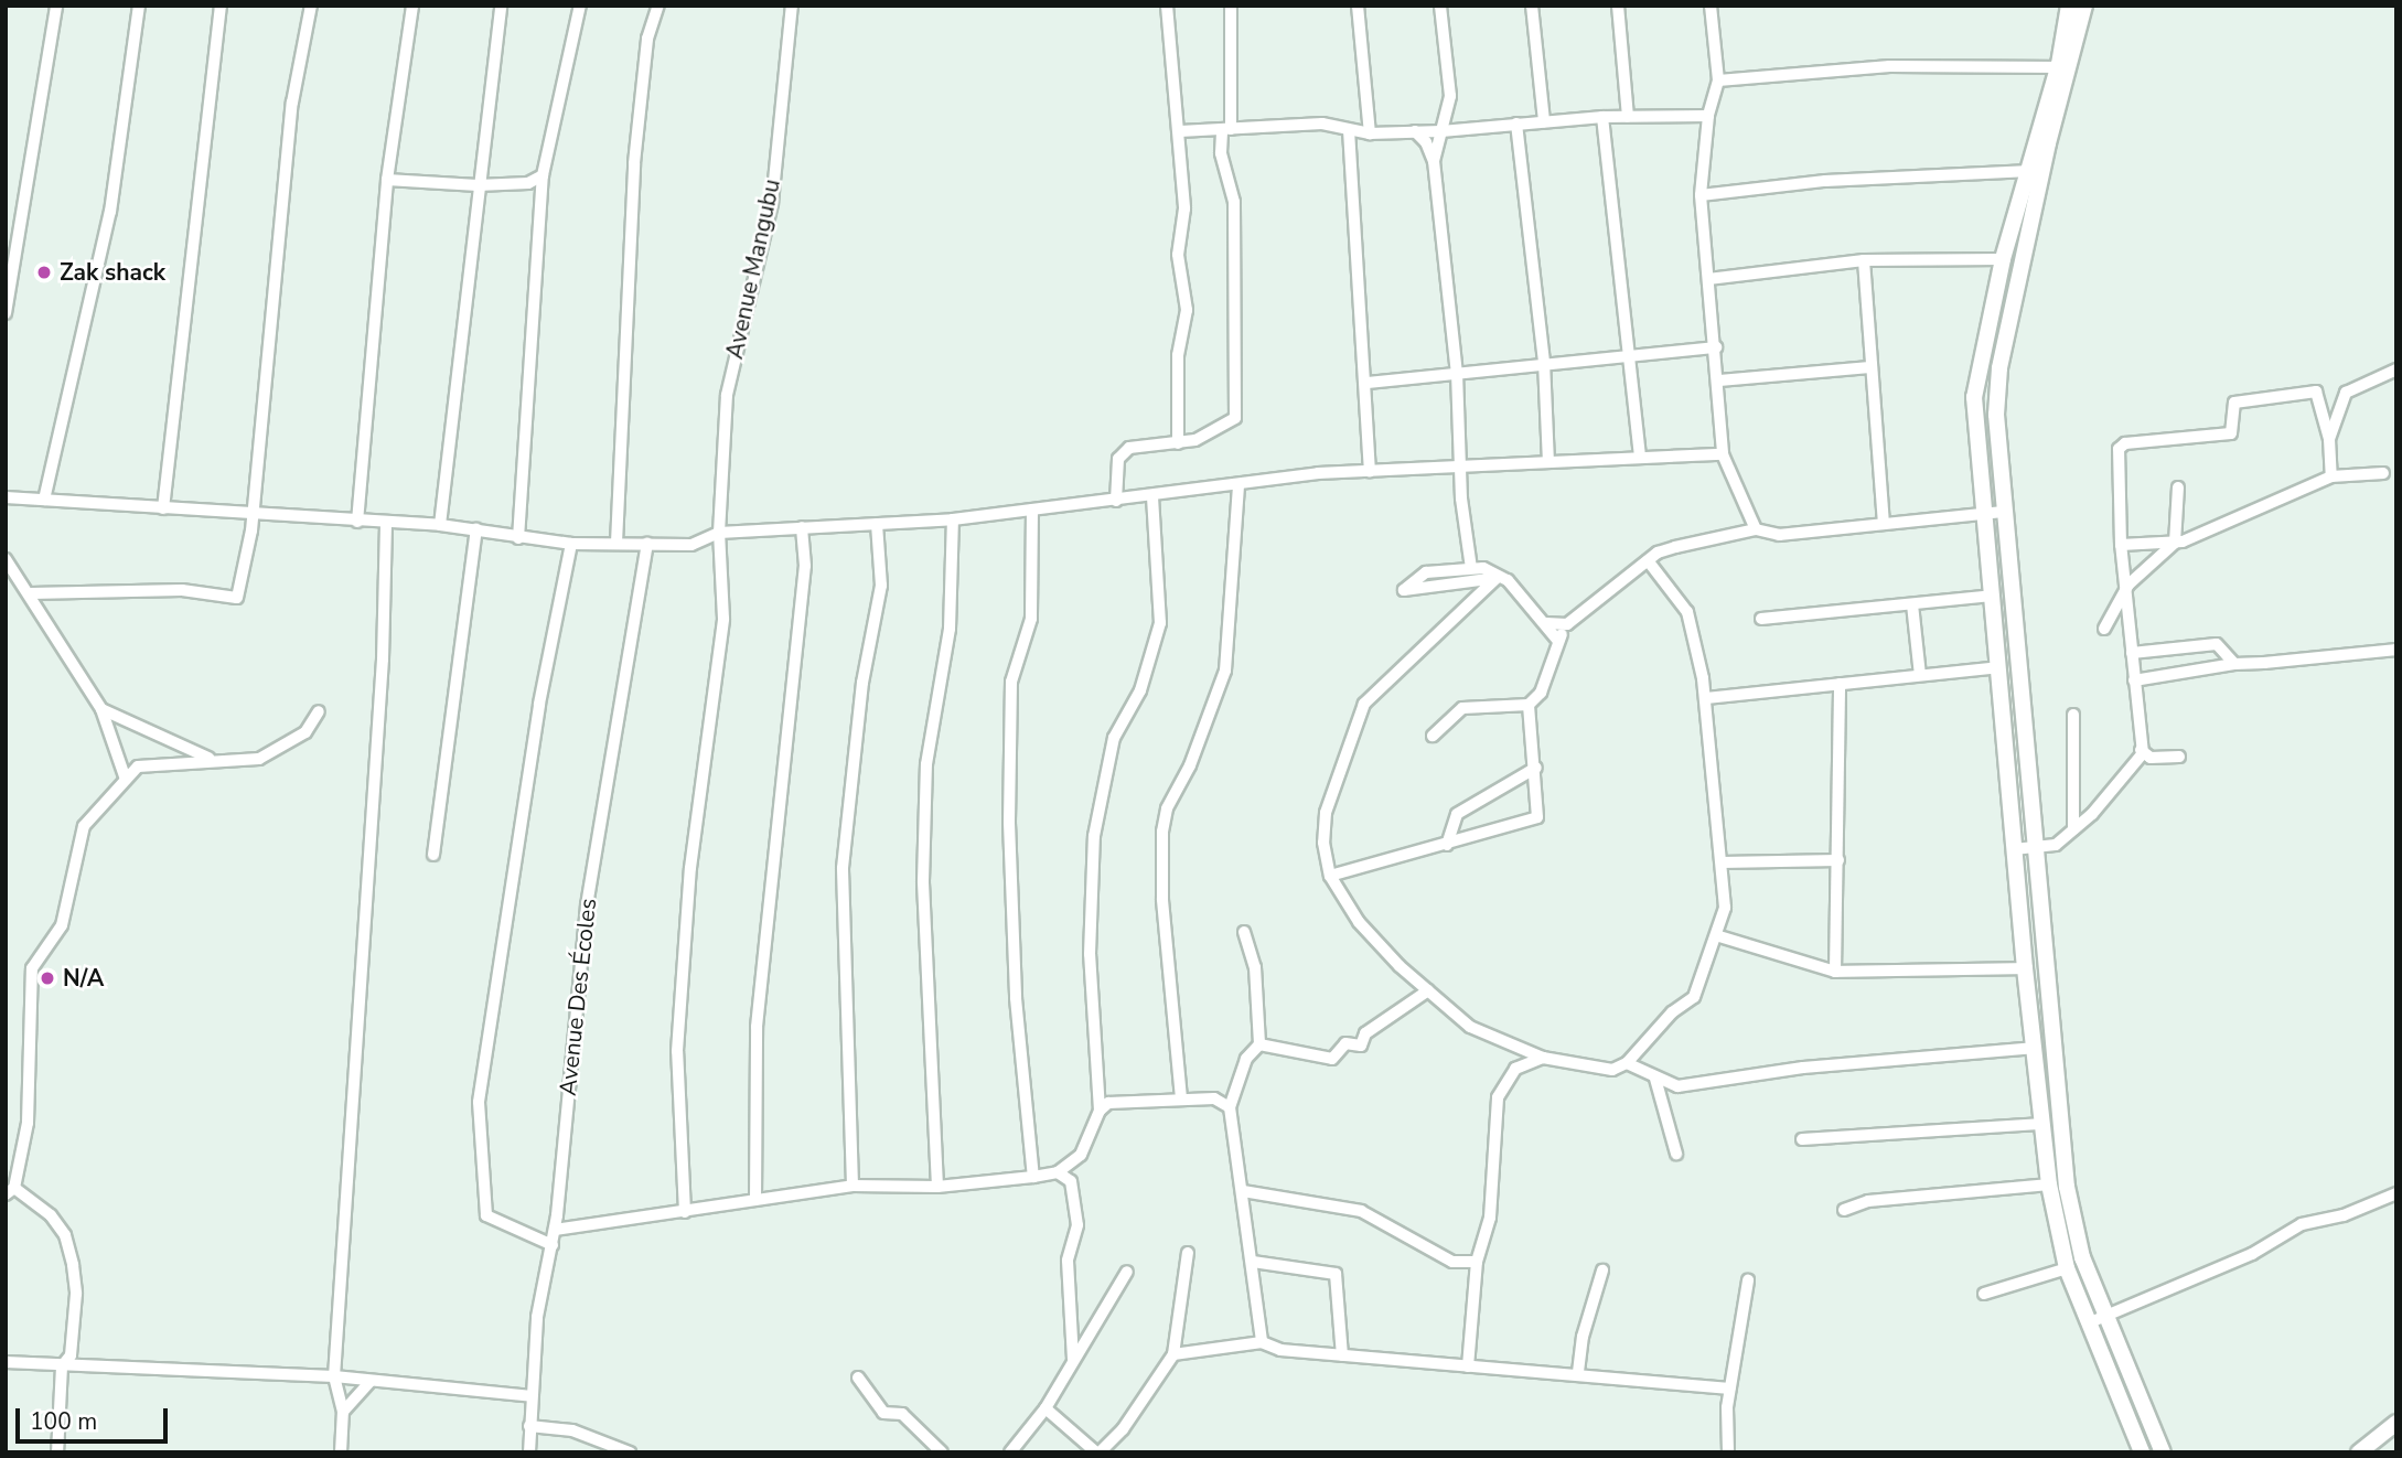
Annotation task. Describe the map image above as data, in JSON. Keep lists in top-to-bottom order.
{
  "streets": {
    "street": ["Avenue Mangubu", "Avenue Des Écoles"]
  },
  "places": ["Zak shack", "N/A"],
  "scale_bar": "100 m"
}
